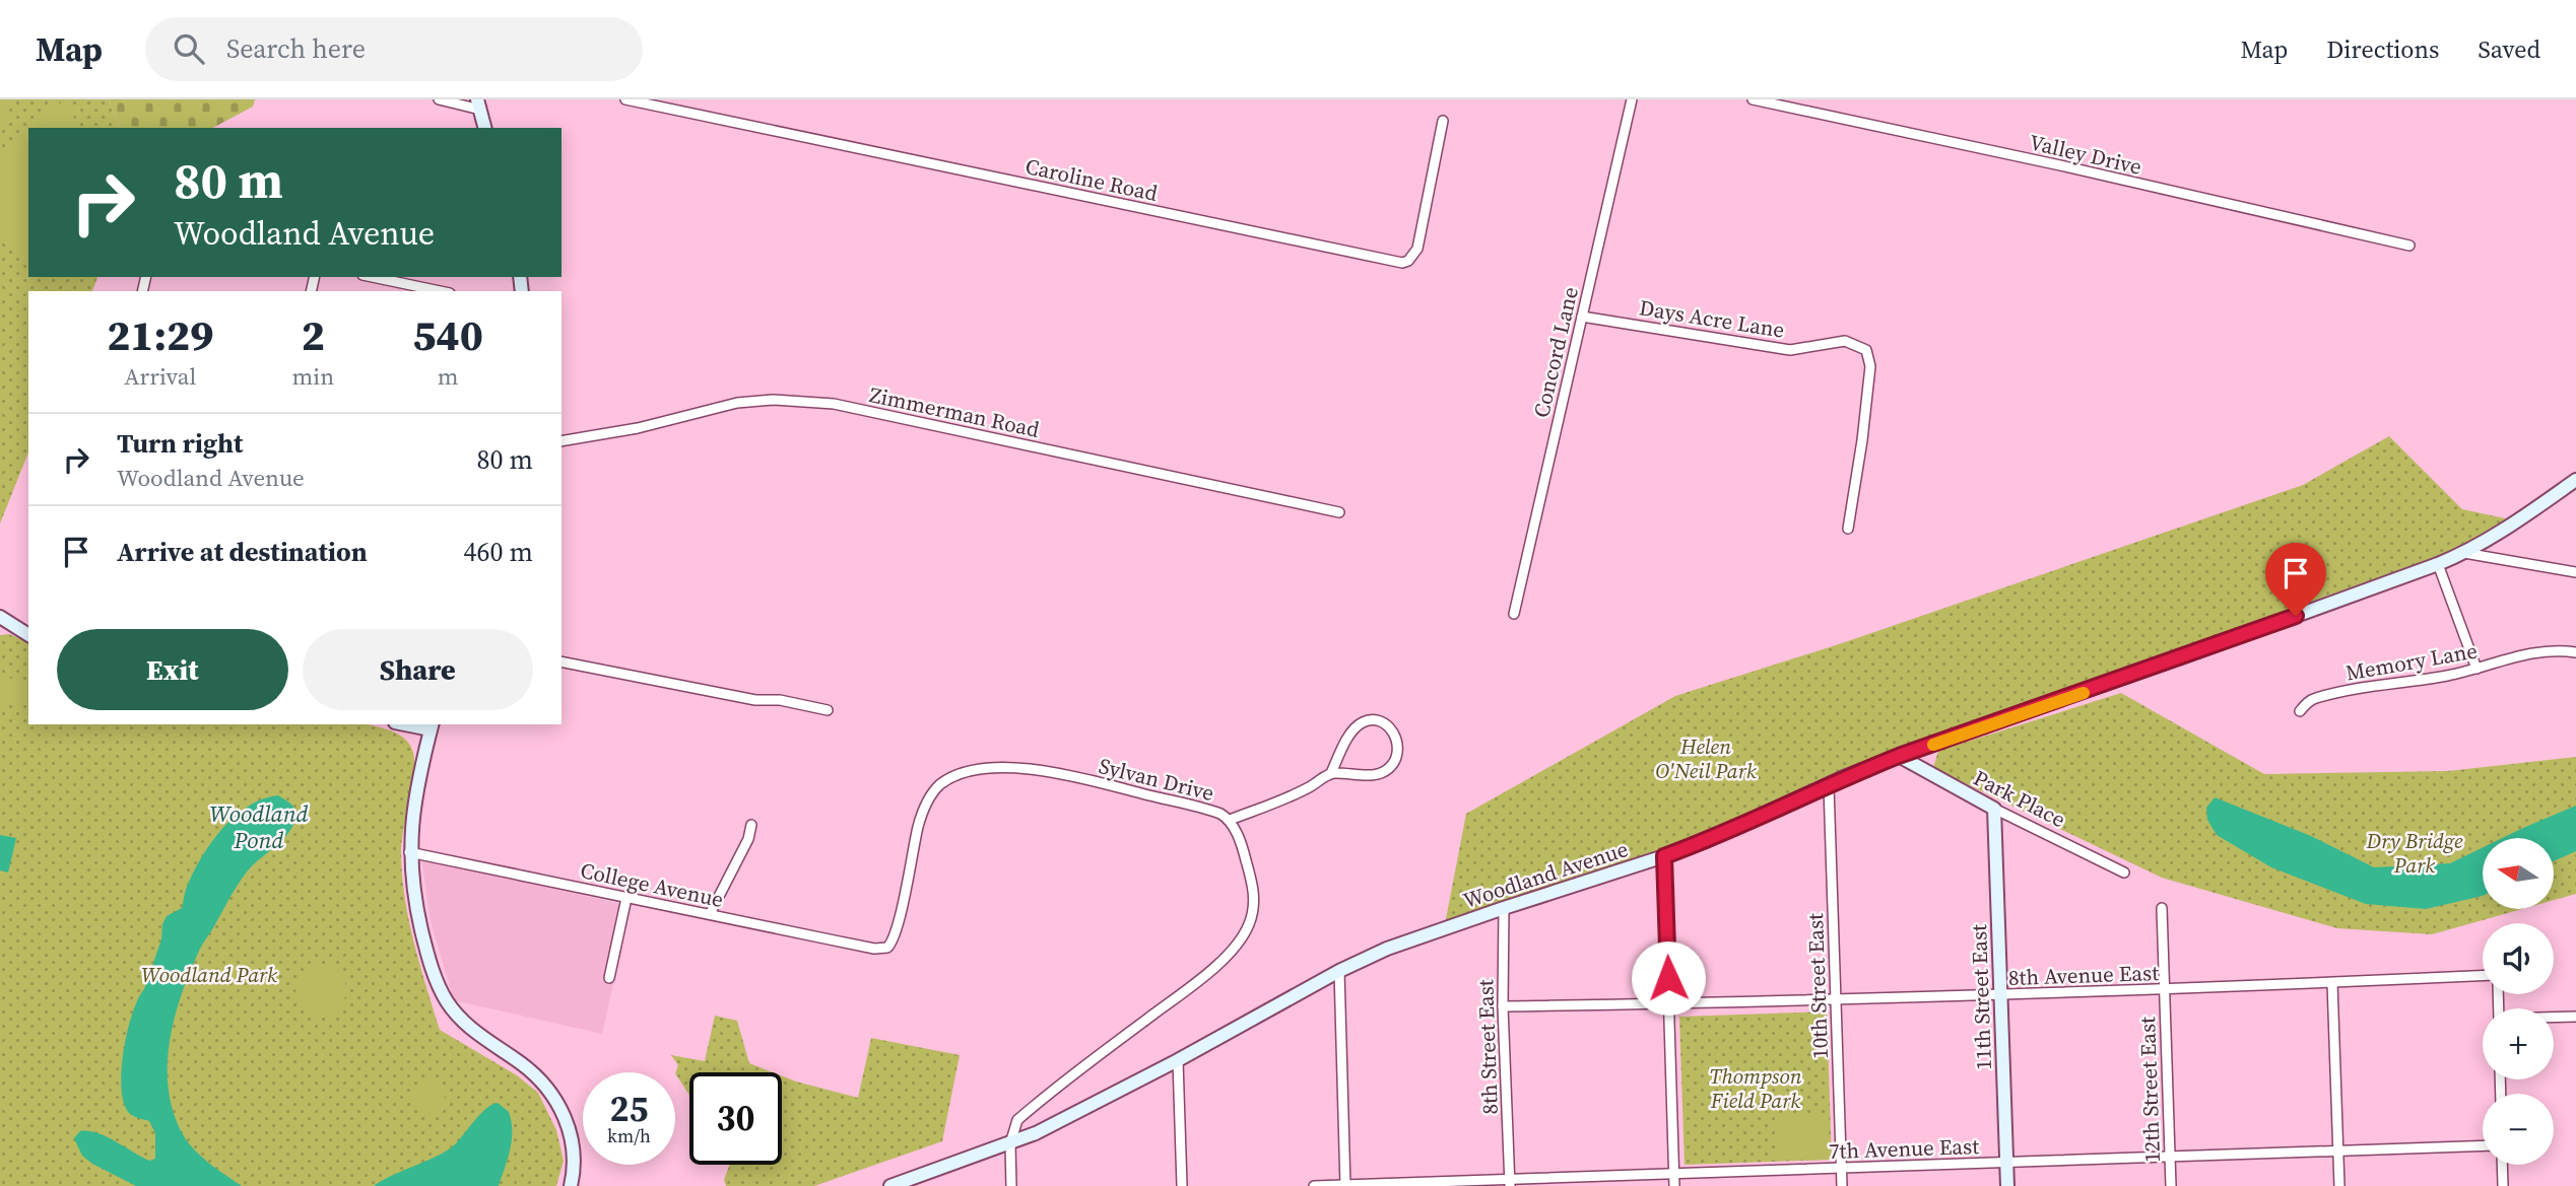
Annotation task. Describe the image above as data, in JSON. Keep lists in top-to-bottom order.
{
  "streets": {
    "street": [
      "Valley Drive",
      "Caroline Road",
      "Days Acre Lane",
      "Concord Lane",
      "Zimmerman Road",
      "Memory Lane",
      "Sylvan Drive",
      "Park Place",
      "Woodland Avenue",
      "College Avenue",
      "8th Avenue East",
      "10th Street East",
      "11th Street East",
      "8th Street East",
      "12th Street East",
      "7th Avenue East"
    ]
  },
  "crossings": [
    ["Days Acre Lane", "Concord Lane"],
    ["Sylvan Drive", "Woodland Avenue"],
    ["Sylvan Drive", "College Avenue"],
    ["Park Place", "Woodland Avenue"],
    ["Park Place", "11th Street East"],
    ["Woodland Avenue", "10th Street East"],
    ["Woodland Avenue", "8th Street East"],
    ["8th Avenue East", "10th Street East"],
    ["8th Avenue East", "11th Street East"],
    ["8th Avenue East", "8th Street East"],
    ["8th Avenue East", "12th Street East"],
    ["10th Street East", "7th Avenue East"],
    ["11th Street East", "7th Avenue East"],
    ["8th Street East", "7th Avenue East"],
    ["12th Street East", "7th Avenue East"]
  ],
  "water": ["Woodland Pond"],
  "parks": [
    "Helen O'Neil Park",
    "Dry Bridge Park",
    "Woodland Park",
    "Thompson Field Park"
  ],
  "north": "left",
  "page": {
    "header": "Map",
    "search": "Search here",
    "nav": ["Map", "Directions", "Saved"],
    "turn": ["80 m", "Woodland Avenue"],
    "eta": [
      "21:29",
      "Arrival",
      "2",
      "min",
      "540",
      "m"
    ],
    "list": [
      {
        "name": "Turn right",
        "note": "Woodland Avenue",
        "value": "80 m"
      },
      {
        "name": "Arrive at destination",
        "value": "460 m"
      }
    ],
    "buttons": ["Exit", "Share"],
    "map_buttons": ["+", "−"],
    "speed": "25 km/h",
    "limit": "30"
  }
}
